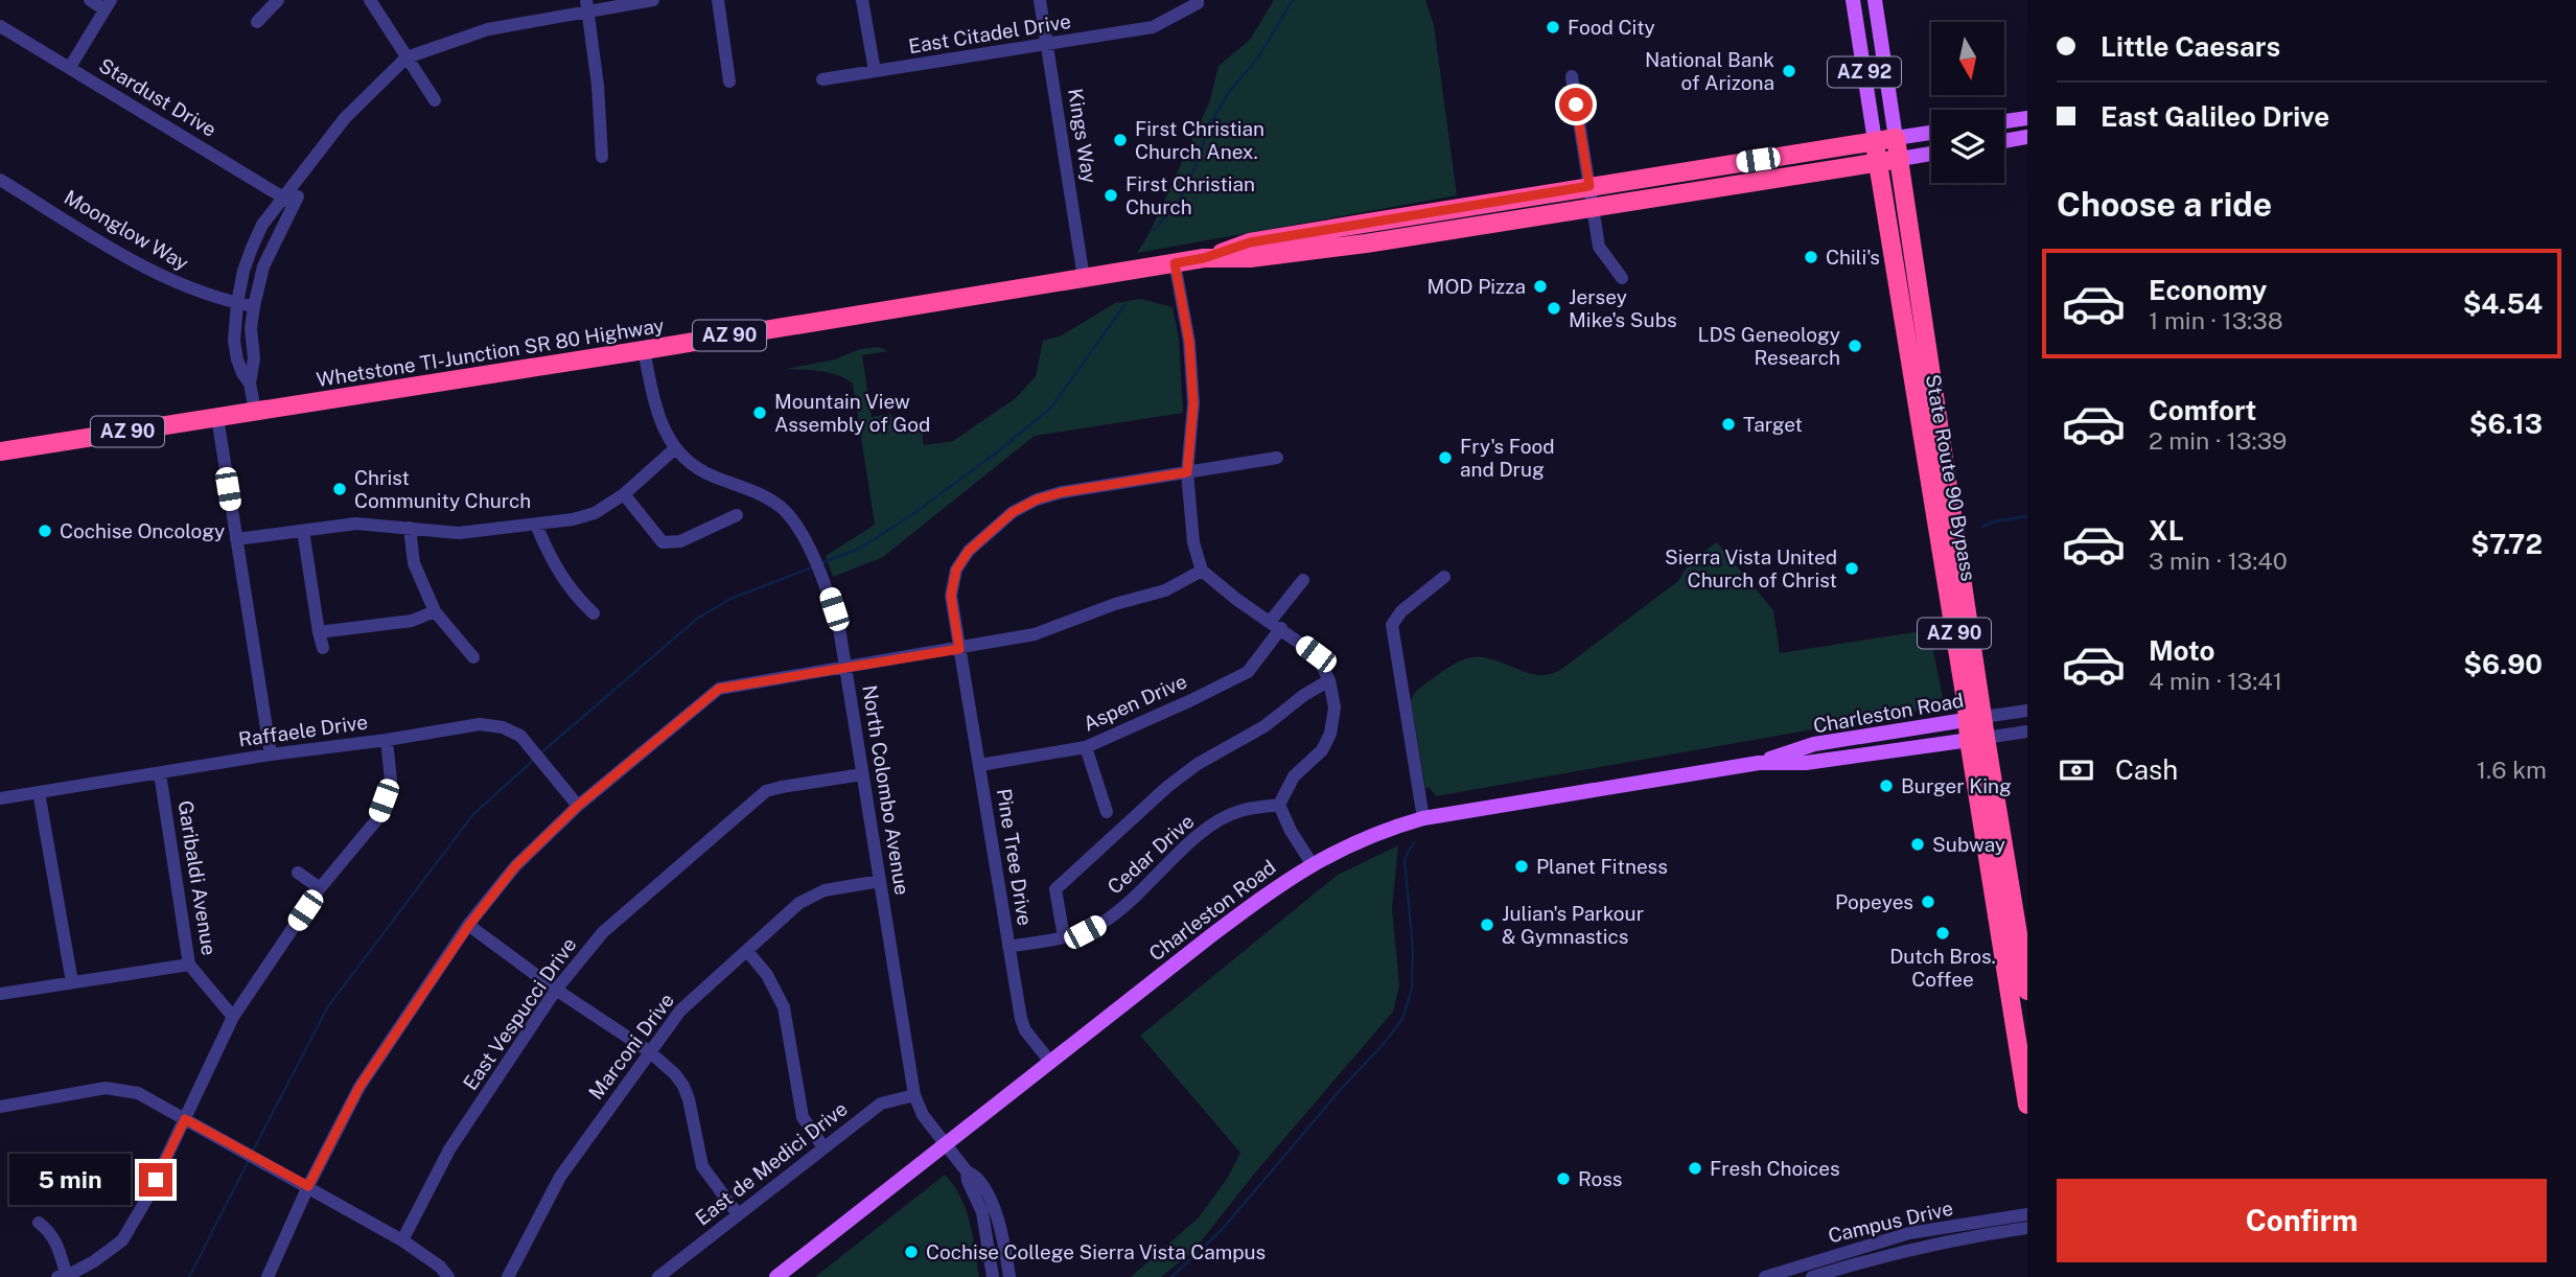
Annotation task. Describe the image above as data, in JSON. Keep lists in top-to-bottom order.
{
  "streets": {
    "highway": [
      "AZ 92",
      "AZ 90",
      "Whetstone TI-Junction SR 80 Highway",
      "State Route 90 Bypass"
    ],
    "main road": ["Charleston Road"],
    "street": [
      "East Citadel Drive",
      "Stardust Drive",
      "Kings Way",
      "Moonglow Way",
      "Aspen Drive",
      "Raffaele Drive",
      "North Colombo Avenue",
      "Cedar Drive",
      "Pine Tree Drive",
      "Garibaldi Avenue",
      "East Vespucci Drive",
      "Marconi Drive",
      "East de Medici Drive",
      "Campus Drive"
    ]
  },
  "crossings": [
    ["East Citadel Drive", "Kings Way"],
    ["AZ 92", "Whetstone TI-Junction SR 80 Highway"],
    ["AZ 92", "State Route 90 Bypass"],
    ["Kings Way", "Whetstone TI-Junction SR 80 Highway"],
    ["Whetstone TI-Junction SR 80 Highway", "State Route 90 Bypass"],
    ["State Route 90 Bypass", "Charleston Road"],
    ["Aspen Drive", "Pine Tree Drive"],
    ["Charleston Road", "North Colombo Avenue"],
    ["Charleston Road", "Pine Tree Drive"],
    ["Raffaele Drive", "Garibaldi Avenue"],
    ["North Colombo Avenue", "East Vespucci Drive"],
    ["North Colombo Avenue", "Marconi Drive"],
    ["North Colombo Avenue", "East de Medici Drive"],
    ["Cedar Drive", "Pine Tree Drive"]
  ],
  "places": [
    "Food City",
    "National Bank of Arizona",
    "First Christian Church Anex.",
    "First Christian Church",
    "Chili's",
    "MOD Pizza",
    "Jersey Mike's Subs",
    "LDS Geneology Research",
    "Mountain View Assembly of God",
    "Target",
    "Fry's Food and Drug",
    "Christ Community Church",
    "Cochise Oncology",
    "Sierra Vista United Church of Christ",
    "Burger King",
    "Subway",
    "Planet Fitness",
    "Popeyes",
    "Julian's Parkour & Gymnastics",
    "Dutch Bros. Coffee",
    "Fresh Choices",
    "Ross",
    "Cochise College Sierra Vista Campus"
  ],
  "north": "bottom",
  "page": {
    "banner": ["Little Caesars", "East Galileo Drive"],
    "heading": "Choose a ride",
    "list": [
      {
        "name": "Economy",
        "note": "1 min · 13:38",
        "value": "$4.54"
      },
      {
        "name": "Comfort",
        "note": "2 min · 13:39",
        "value": "$6.13"
      },
      {
        "name": "XL",
        "note": "3 min · 13:40",
        "value": "$7.72"
      },
      {
        "name": "Moto",
        "note": "4 min · 13:41",
        "value": "$6.90"
      }
    ],
    "pay": ["Cash", "1.6 km"],
    "bubble": "5 min",
    "buttons": "Confirm"
  }
}
